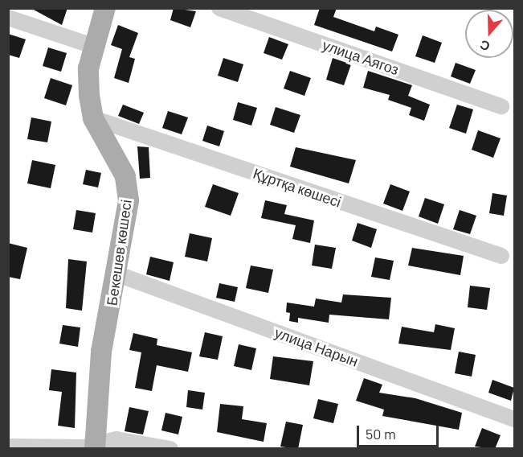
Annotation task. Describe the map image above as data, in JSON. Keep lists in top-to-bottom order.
{
  "streets": {
    "main road": ["Бекешев көшесі"],
    "street": ["улица Аягоз", "Құртқа көшесі", "улица Нарын"]
  },
  "crossings": [
    ["Құртқа көшесі", "Бекешев көшесі"],
    ["Бекешев көшесі", "улица Нарын"]
  ],
  "scale_bar": "50 m",
  "north": "bottom"
}
